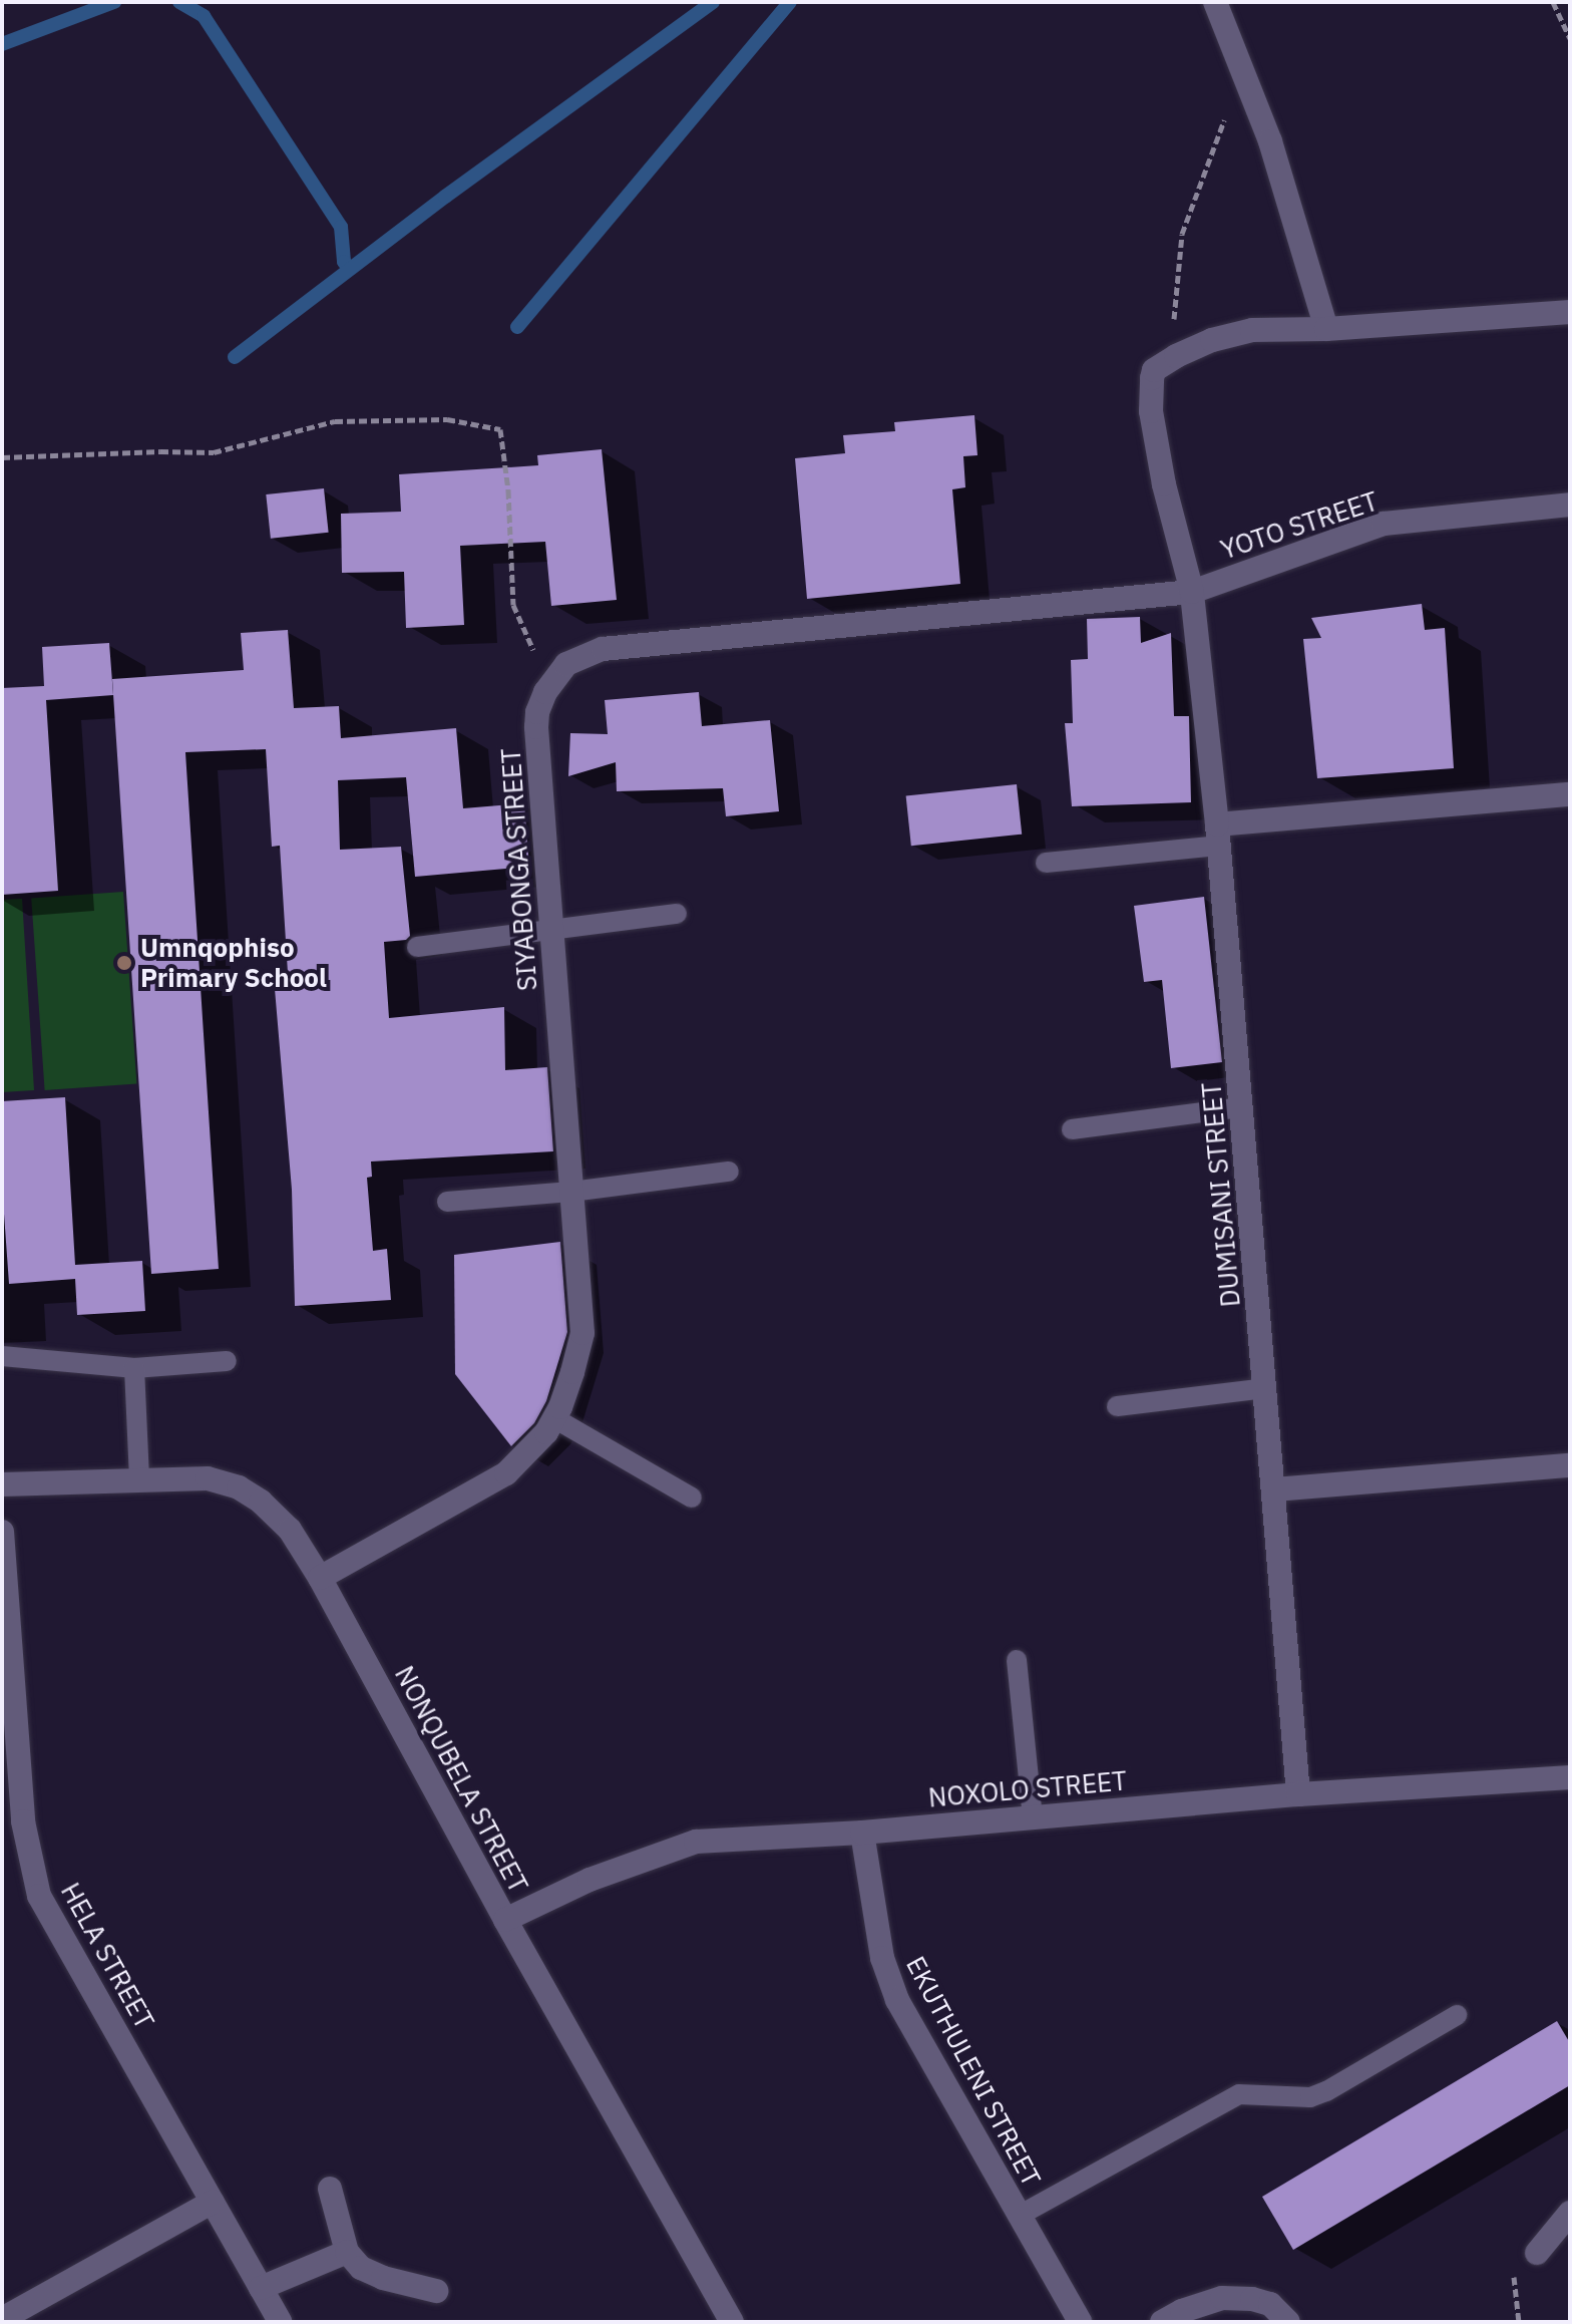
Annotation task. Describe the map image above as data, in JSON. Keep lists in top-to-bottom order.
{
  "streets": {
    "street": [
      "YOTO STREET",
      "SIYABONGA STREET",
      "DUMISANI STREET",
      "NONQUBELA STREET",
      "NOXOLO STREET",
      "HELA STREET",
      "EKUTHULENI STREET"
    ]
  },
  "crossings": [
    ["YOTO STREET", "SIYABONGA STREET"],
    ["YOTO STREET", "DUMISANI STREET"],
    ["SIYABONGA STREET", "DUMISANI STREET"],
    ["SIYABONGA STREET", "NONQUBELA STREET"],
    ["DUMISANI STREET", "NOXOLO STREET"],
    ["NONQUBELA STREET", "NOXOLO STREET"],
    ["NOXOLO STREET", "EKUTHULENI STREET"]
  ],
  "places": ["Umnqophiso Primary School"]
}
